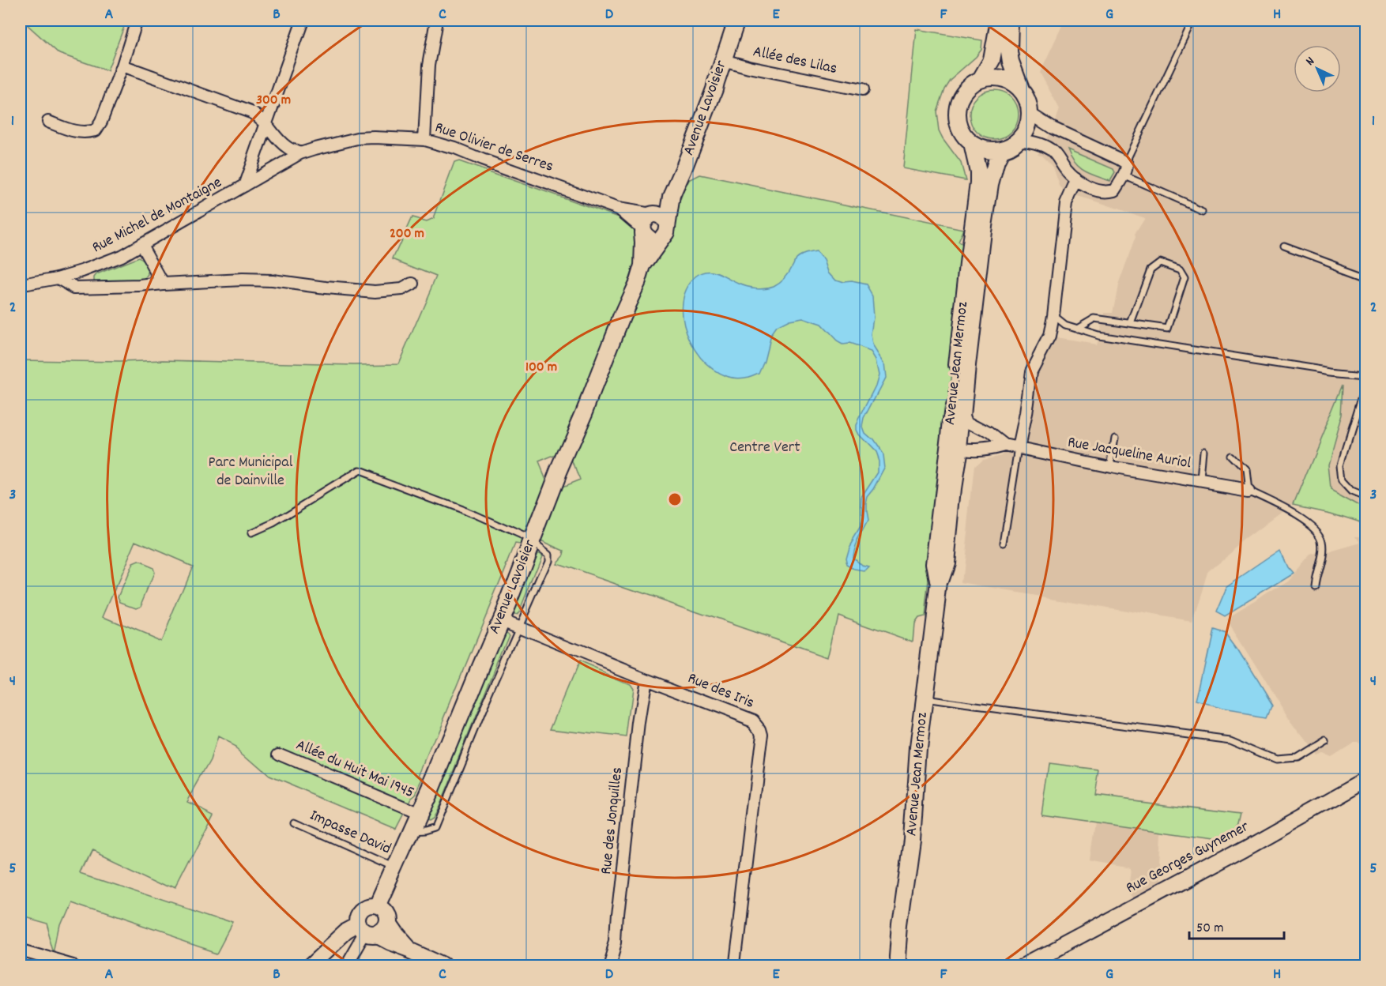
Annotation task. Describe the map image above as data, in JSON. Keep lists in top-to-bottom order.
{
  "streets": {
    "main road": ["Avenue Lavoisier", "Avenue Jean Mermoz"],
    "street": [
      "Allée des Lilas",
      "Rue Olivier de Serres",
      "Rue Michel de Montaigne",
      "Rue Jacqueline Auriol",
      "Rue des Iris",
      "Allée du Huit Mai 1945",
      "Rue des Jonquilles",
      "Rue Georges Guynemer"
    ],
    "lane": ["Impasse David"]
  },
  "crossings": [
    ["Allée des Lilas", "Avenue Lavoisier"],
    ["Avenue Lavoisier", "Rue Olivier de Serres"],
    ["Avenue Lavoisier", "Rue des Iris"],
    ["Avenue Lavoisier", "Allée du Huit Mai 1945"],
    ["Avenue Lavoisier", "Impasse David"],
    ["Rue Olivier de Serres", "Rue Michel de Montaigne"],
    ["Rue des Iris", "Rue des Jonquilles"]
  ],
  "parks": ["Centre Vert", "Parc Municipal de Dainville"],
  "scale_bar": "50 m",
  "north": "top left",
  "grid": {
    "columns": [
      "A",
      "B",
      "C",
      "D",
      "E",
      "F",
      "G",
      "H"
    ],
    "rows": [
      "1",
      "2",
      "3",
      "4",
      "5"
    ]
  },
  "rings": ["300 m", "200 m", "100 m"]
}
